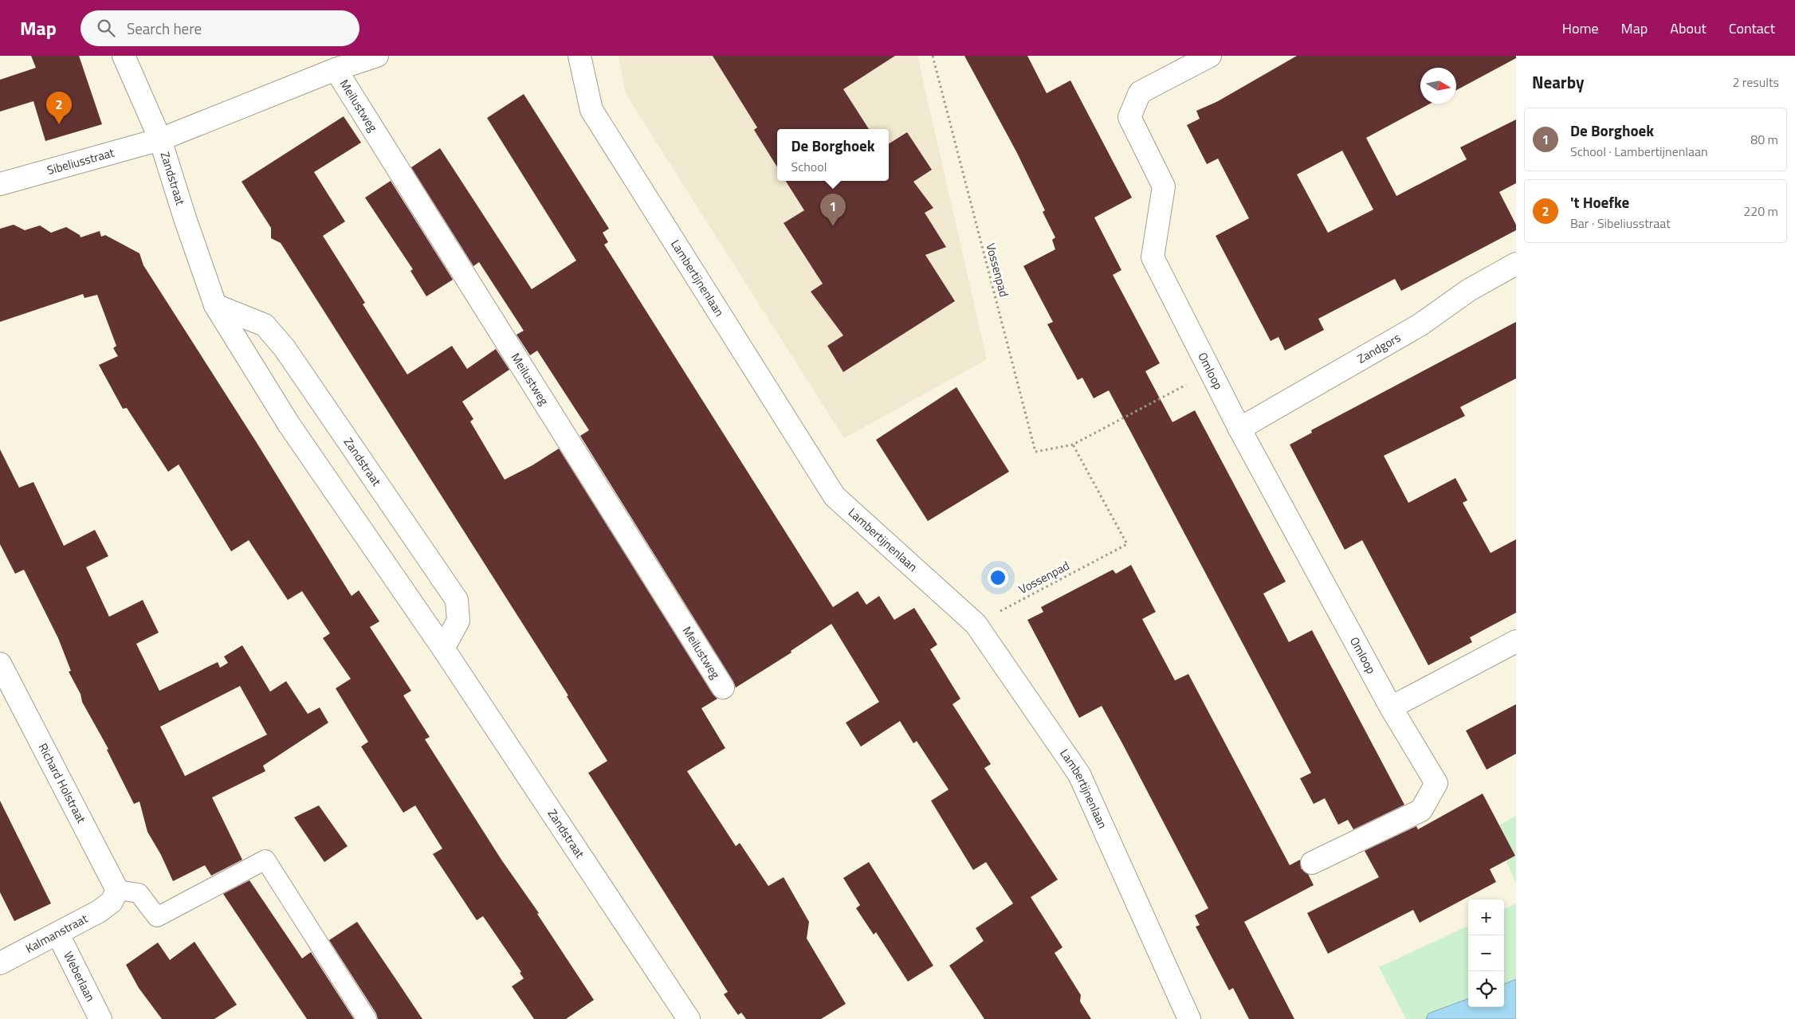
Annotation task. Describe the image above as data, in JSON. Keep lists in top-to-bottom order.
{
  "streets": {
    "street": [
      "Meilustweg",
      "Sibeliusstraat",
      "Zandstraat",
      "Lambertijnenlaan",
      "Zandgors",
      "Omloop",
      "Richard Holstraat",
      "Kalmanstraat",
      "Weberlaan"
    ],
    "path": ["Vossenpad"]
  },
  "crossings": [
    ["Meilustweg", "Sibeliusstraat"],
    ["Meilustweg", "Zandstraat"],
    ["Sibeliusstraat", "Zandstraat"],
    ["Vossenpad", "Lambertijnenlaan"],
    ["Vossenpad", "Omloop"],
    ["Zandgors", "Omloop"],
    ["Richard Holstraat", "Kalmanstraat"],
    ["Kalmanstraat", "Weberlaan"]
  ],
  "north": "right",
  "page": {
    "header": "Map",
    "search": "Search here",
    "nav": [
      "Home",
      "Map",
      "About",
      "Contact"
    ],
    "heading": ["Nearby", "2 results"],
    "pins": ["2", "1"],
    "list": [
      {
        "mark": "1",
        "name": "De Borghoek",
        "note": "School · Lambertijnenlaan",
        "value": "80 m"
      },
      {
        "mark": "2",
        "name": "'t Hoefke",
        "note": "Bar · Sibeliusstraat",
        "value": "220 m"
      }
    ],
    "popup": ["De Borghoek", "School"],
    "map_buttons": ["+", "−"]
  }
}
